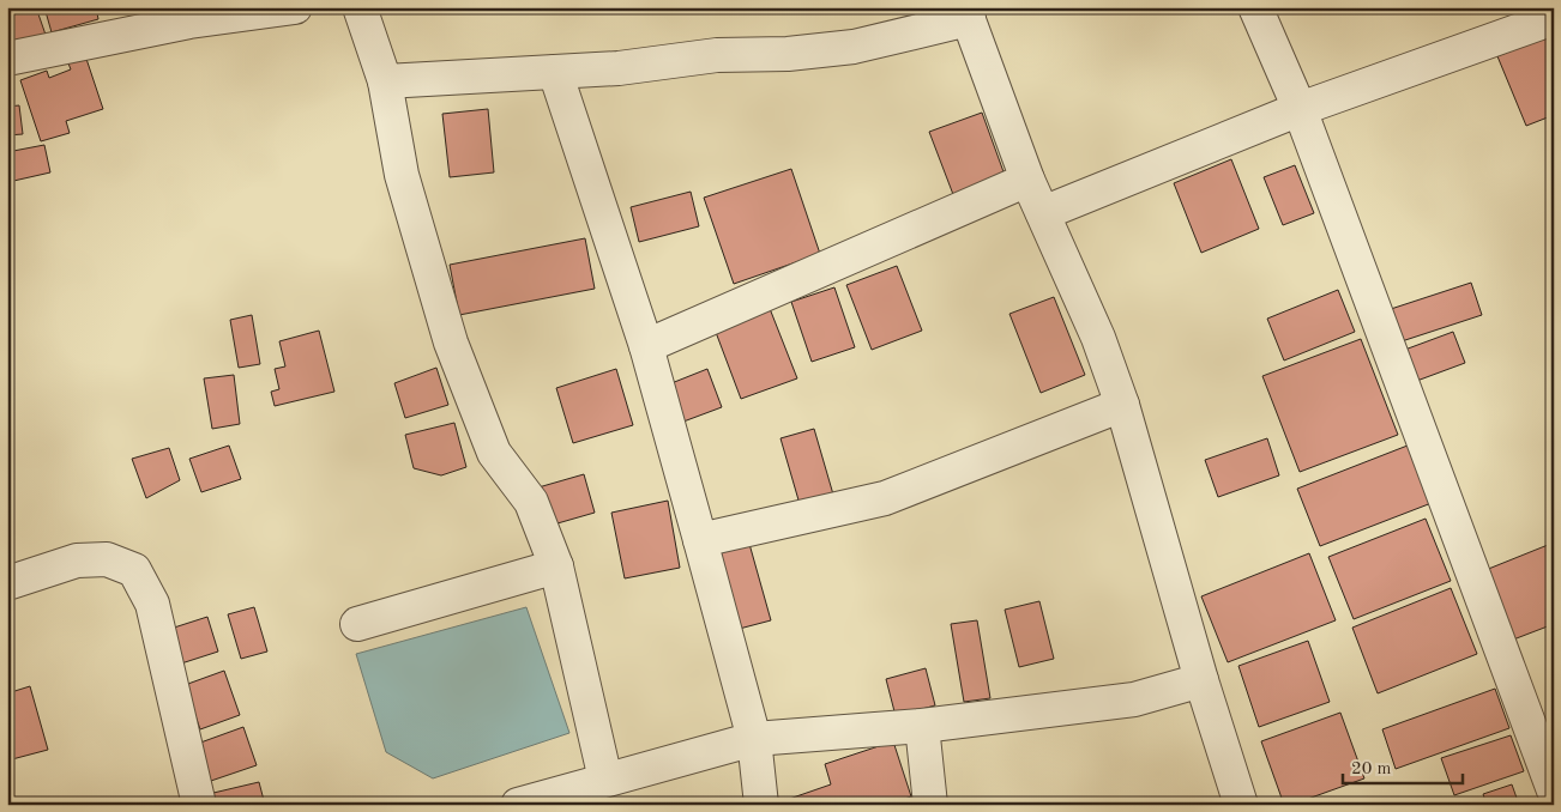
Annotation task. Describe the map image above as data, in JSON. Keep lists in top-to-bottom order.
{
  "scale_bar": "20 m"
}
